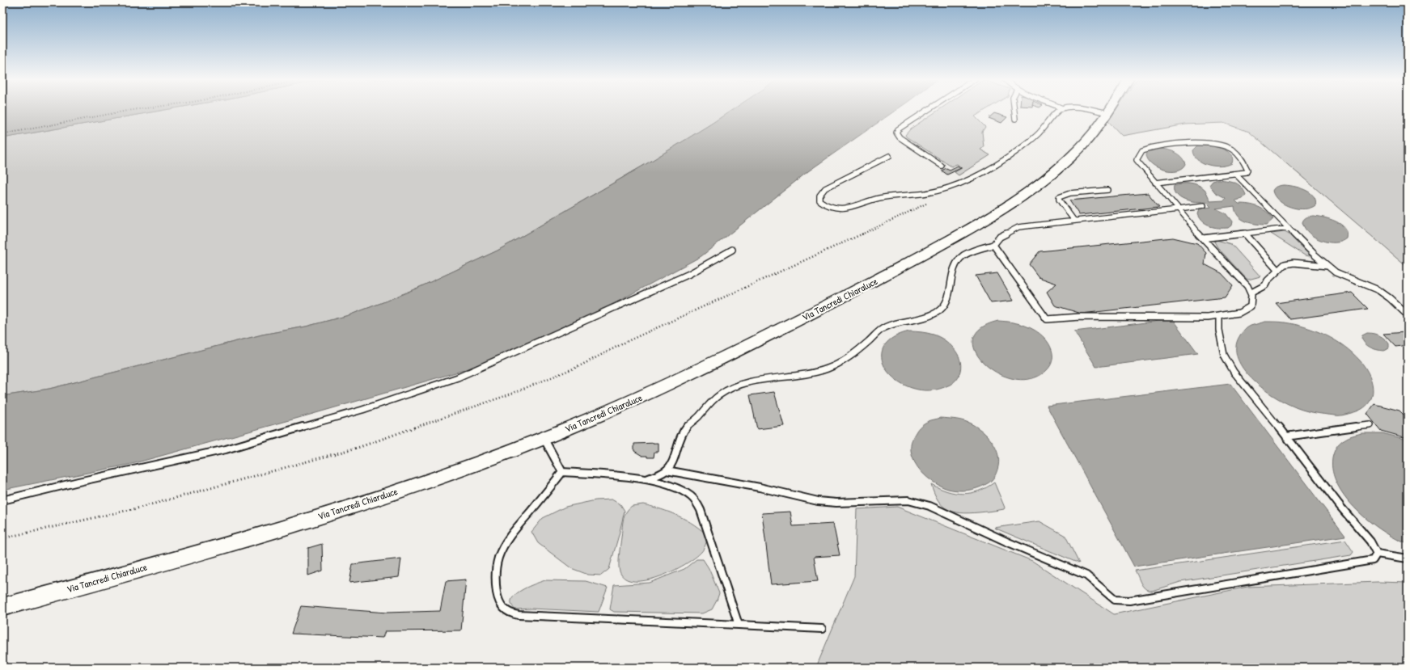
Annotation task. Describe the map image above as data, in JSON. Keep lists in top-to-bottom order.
{
  "streets": {
    "street": ["Via Tancredi Chiaraluce"]
  }
}
